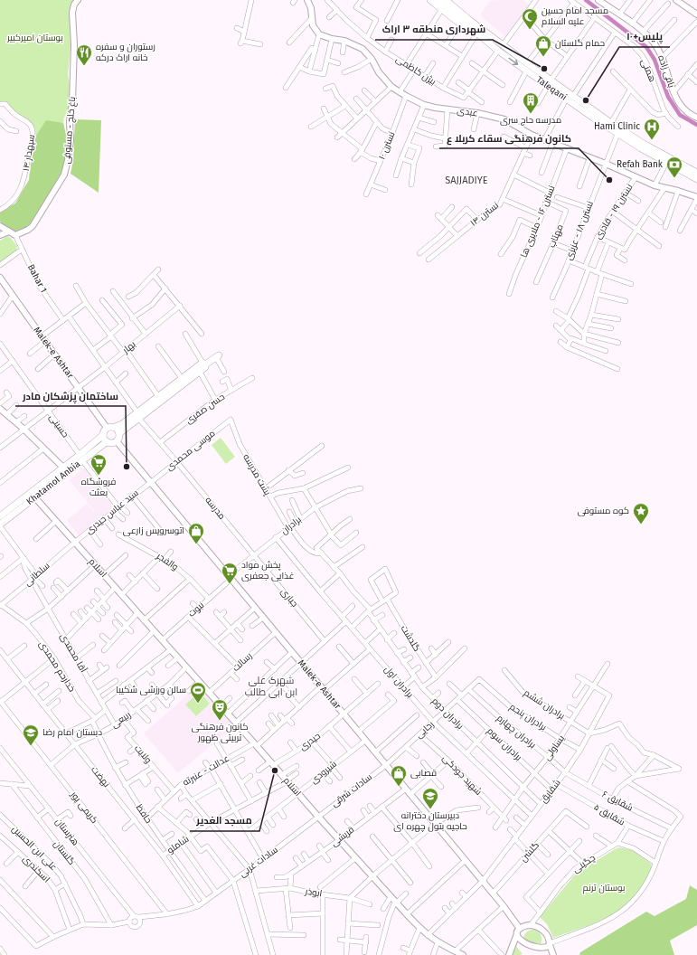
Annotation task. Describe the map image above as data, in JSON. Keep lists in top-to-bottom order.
{
  "streets": {
    "main road": ["Taleqani", "Khatamol Anbia"],
    "street": [
      "بیژن کاظمی",
      "همتی",
      "باقی زاده",
      "عبدی",
      "باغ خلج - مستوفی",
      "نسترن ۱۰",
      "سپهدار ۱۴",
      "نسترن ۱۹ - قادری",
      "نسترن ۱۴",
      "نسترن ۱۶ - ملایری ها",
      "نسترن ۱۸ - عزیزی",
      "مهتاب",
      "Bahar 1",
      "بهار",
      "Malek-e Ashtar",
      "حسن صفری",
      "حسینی",
      "موسی محمدی",
      "پشت مدرسه",
      "مدرسه",
      "سید عباس حیدری",
      "برادران",
      "والفجر",
      "اسلام",
      "سلطانی",
      "جباری",
      "نبوت",
      "گلدشت",
      "آقا محمدی",
      "رسالت",
      "خدارحم محمدی",
      "برادران اول",
      "برادران ششم",
      "برادران دوم",
      "برادران پنجم",
      "ربیعی",
      "رجایی",
      "برادران چهارم",
      "حیدری",
      "برادران سوم",
      "یساولی",
      "ولایت",
      "عدالت - عنبرته",
      "شیرودی",
      "شهید جودکی",
      "نهضت",
      "سادات شرقی",
      "شقایق",
      "شقایق ۶",
      "کریمی پور",
      "حافظ",
      "شقایق ۵",
      "هنرستان",
      "قریشی",
      "شاملو",
      "علی ابن الحسین",
      "گلشن",
      "گلستان",
      "سادات غربی",
      "چگینی",
      "اسکندری",
      "ابوذر"
    ]
  },
  "crossings": [
    ["Taleqani", "نسترن ۱۸ - عزیزی"],
    ["عبدی", "نسترن ۱۰"],
    ["عبدی", "نسترن ۱۹ - قادری"],
    ["عبدی", "نسترن ۱۴"],
    ["عبدی", "نسترن ۱۶ - ملایری ها"],
    ["عبدی", "نسترن ۱۸ - عزیزی"],
    ["باغ خلج - مستوفی", "Bahar 1"],
    ["نسترن ۱۶ - ملایری ها", "مهتاب"],
    ["بهار", "Malek-e Ashtar"],
    ["بهار", "حسینی"],
    ["بهار", "مدرسه"],
    ["Malek-e Ashtar", "موسی محمدی"],
    ["Malek-e Ashtar", "Khatamol Anbia"],
    ["Malek-e Ashtar", "سید عباس حیدری"],
    ["Malek-e Ashtar", "برادران"],
    ["Malek-e Ashtar", "نبوت"],
    ["Malek-e Ashtar", "رسالت"],
    ["Malek-e Ashtar", "رجایی"],
    ["Malek-e Ashtar", "حیدری"],
    ["Malek-e Ashtar", "شیرودی"],
    ["Malek-e Ashtar", "سادات شرقی"],
    ["Malek-e Ashtar", "شقایق"],
    ["Malek-e Ashtar", "قریشی"],
    ["Malek-e Ashtar", "گلشن"],
    ["حسن صفری", "مدرسه"],
    ["حسینی", "Khatamol Anbia"],
    ["حسینی", "سید عباس حیدری"],
    ["موسی محمدی", "پشت مدرسه"],
    ["موسی محمدی", "مدرسه"],
    ["موسی محمدی", "سید عباس حیدری"],
    ["پشت مدرسه", "برادران"],
    ["پشت مدرسه", "برادران دوم"],
    ["Khatamol Anbia", "اسلام"],
    ["مدرسه", "برادران"],
    ["مدرسه", "جباری"],
    ["سید عباس حیدری", "اسلام"],
    ["سید عباس حیدری", "سلطانی"],
    ["برادران", "جباری"],
    ["برادران", "نبوت"],
    ["برادران", "برادران اول"],
    ["برادران", "برادران دوم"],
    ["والفجر", "نبوت"],
    ["اسلام", "سلطانی"],
    ["اسلام", "نبوت"],
    ["اسلام", "رسالت"],
    ["اسلام", "ربیعی"],
    ["اسلام", "حیدری"],
    ["اسلام", "عدالت - عنبرته"],
    ["اسلام", "شیرودی"],
    ["اسلام", "سادات شرقی"],
    ["اسلام", "شقایق"],
    ["اسلام", "قریشی"],
    ["اسلام", "شاملو"],
    ["اسلام", "سادات غربی"],
    ["سلطانی", "آقا محمدی"],
    ["سلطانی", "خدارحم محمدی"],
    ["آقا محمدی", "ربیعی"],
    ["خدارحم محمدی", "حافظ"],
    ["برادران اول", "رجایی"],
    ["برادران اول", "یساولی"],
    ["برادران اول", "شقایق"],
    ["برادران ششم", "یساولی"],
    ["برادران ششم", "شقایق"],
    ["برادران دوم", "رجایی"],
    ["برادران دوم", "یساولی"],
    ["برادران دوم", "شقایق"],
    ["برادران پنجم", "رجایی"],
    ["برادران پنجم", "یساولی"],
    ["برادران پنجم", "شقایق"],
    ["ربیعی", "ولایت"],
    ["ربیعی", "نهضت"],
    ["ربیعی", "کریمی پور"],
    ["ربیعی", "حافظ"],
    ["رجایی", "برادران چهارم"],
    ["رجایی", "برادران سوم"],
    ["رجایی", "شهید جودکی"],
    ["رجایی", "سادات شرقی"],
    ["برادران چهارم", "یساولی"],
    ["برادران چهارم", "شقایق"],
    ["برادران چهارم", "شقایق ۶"],
    ["برادران سوم", "یساولی"],
    ["برادران سوم", "شقایق"],
    ["یساولی", "شهید جودکی"],
    ["یساولی", "شقایق"],
    ["ولایت", "عدالت - عنبرته"],
    ["عدالت - عنبرته", "حافظ"],
    ["نهضت", "شاملو"],
    ["نهضت", "سادات غربی"],
    ["سادات شرقی", "سادات غربی"],
    ["شقایق", "شقایق ۶"],
    ["شقایق", "شقایق ۵"],
    ["کریمی پور", "سادات غربی"],
    ["حافظ", "شاملو"],
    ["حافظ", "سادات غربی"],
    ["هنرستان", "سادات غربی"]
  ],
  "districts": ["SAJJADIYE", "شهرک علی ابن ابی طالب"],
  "parks": ["بوستان امیرکبیر", "بوستان ترنم"],
  "places": {
    "mosque": ["مسجد امام حسین علیه السلام"],
    "shop": ["حمام گلستان", "اتوسرویس زارعی", "قصابی"],
    "restaurant": ["رستوران و سفره خانه اراک درکه"],
    "other": [
      "شهرداری منطقه ۳ اراک",
      "پلیس+۱۰",
      "کانون فرهنگی سقاء کربلا ع",
      "ساختمان پزشکان مادر",
      "مسجد الغدیر"
    ],
    "building": ["مدرسه حاج سری"],
    "hospital": ["Hami Clinic"],
    "bank": ["Refah Bank"],
    "supermarket": ["فروشگاه بعثت", "پخش مواد غذایی جعفری"],
    "place": ["کوه مستوفی"],
    "sports": ["سالن ورزشی شکیبا"],
    "theatre": ["کانون فرهنگی تربیتی ظهور"],
    "school or university": ["دبستان امام رضا", "دبیرستان دخترانه حاجیه بتول چهره ای"]
  }
}
